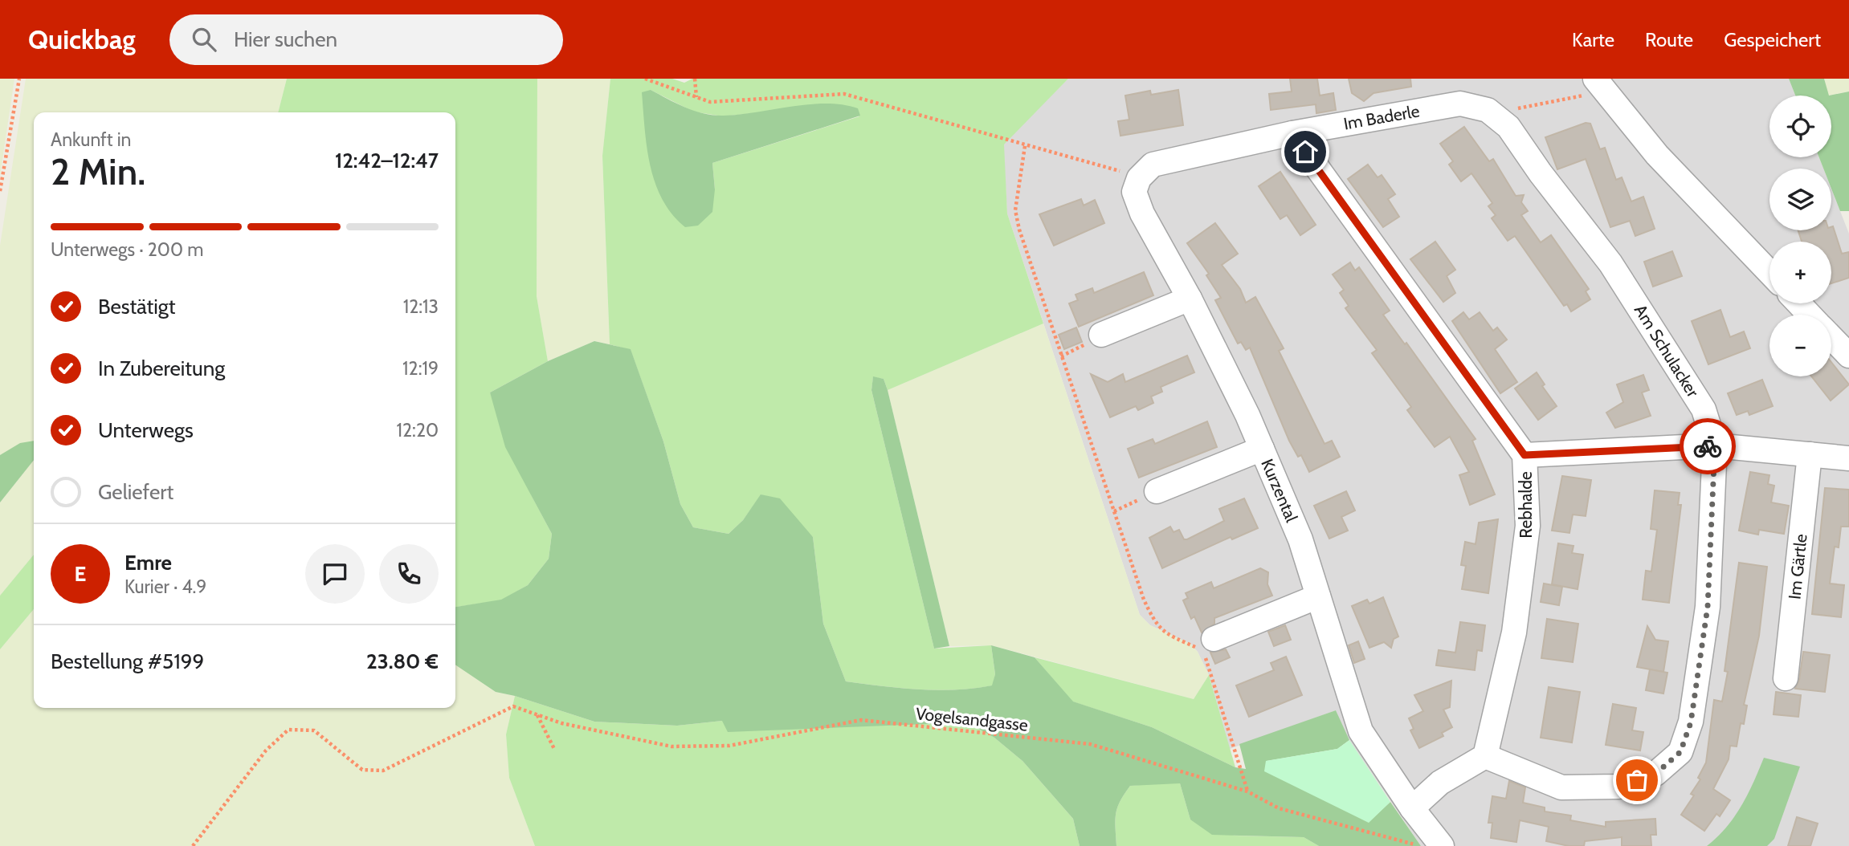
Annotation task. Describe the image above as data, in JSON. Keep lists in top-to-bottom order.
{
  "streets": {
    "street": [
      "Im Baderle",
      "Am Schulacker",
      "Kurzental",
      "Rebhalde",
      "Im Gärtle"
    ],
    "path": ["Vogelsandgasse"]
  },
  "crossings": [
    ["Im Baderle", "Am Schulacker"],
    ["Im Baderle", "Kurzental"],
    ["Im Baderle", "Rebhalde"],
    ["Am Schulacker", "Rebhalde"]
  ],
  "page": {
    "header": "Quickbag",
    "search": "Hier suchen",
    "nav": ["Karte", "Route", "Gespeichert"],
    "map_buttons": ["+", "−"],
    "heading": ["2 Min.", "Ankunft in", "12:42–12:47"],
    "panel": [
      "Emre",
      "Kurier · 4.9",
      "Bestellung #5199",
      "23.80 €"
    ],
    "bar": "Unterwegs · 200 m",
    "list": [
      ["Bestätigt", "12:13"],
      ["In Zubereitung", "12:19"],
      ["Unterwegs", "12:20"],
      "Geliefert"
    ],
    "round": "E"
  }
}
